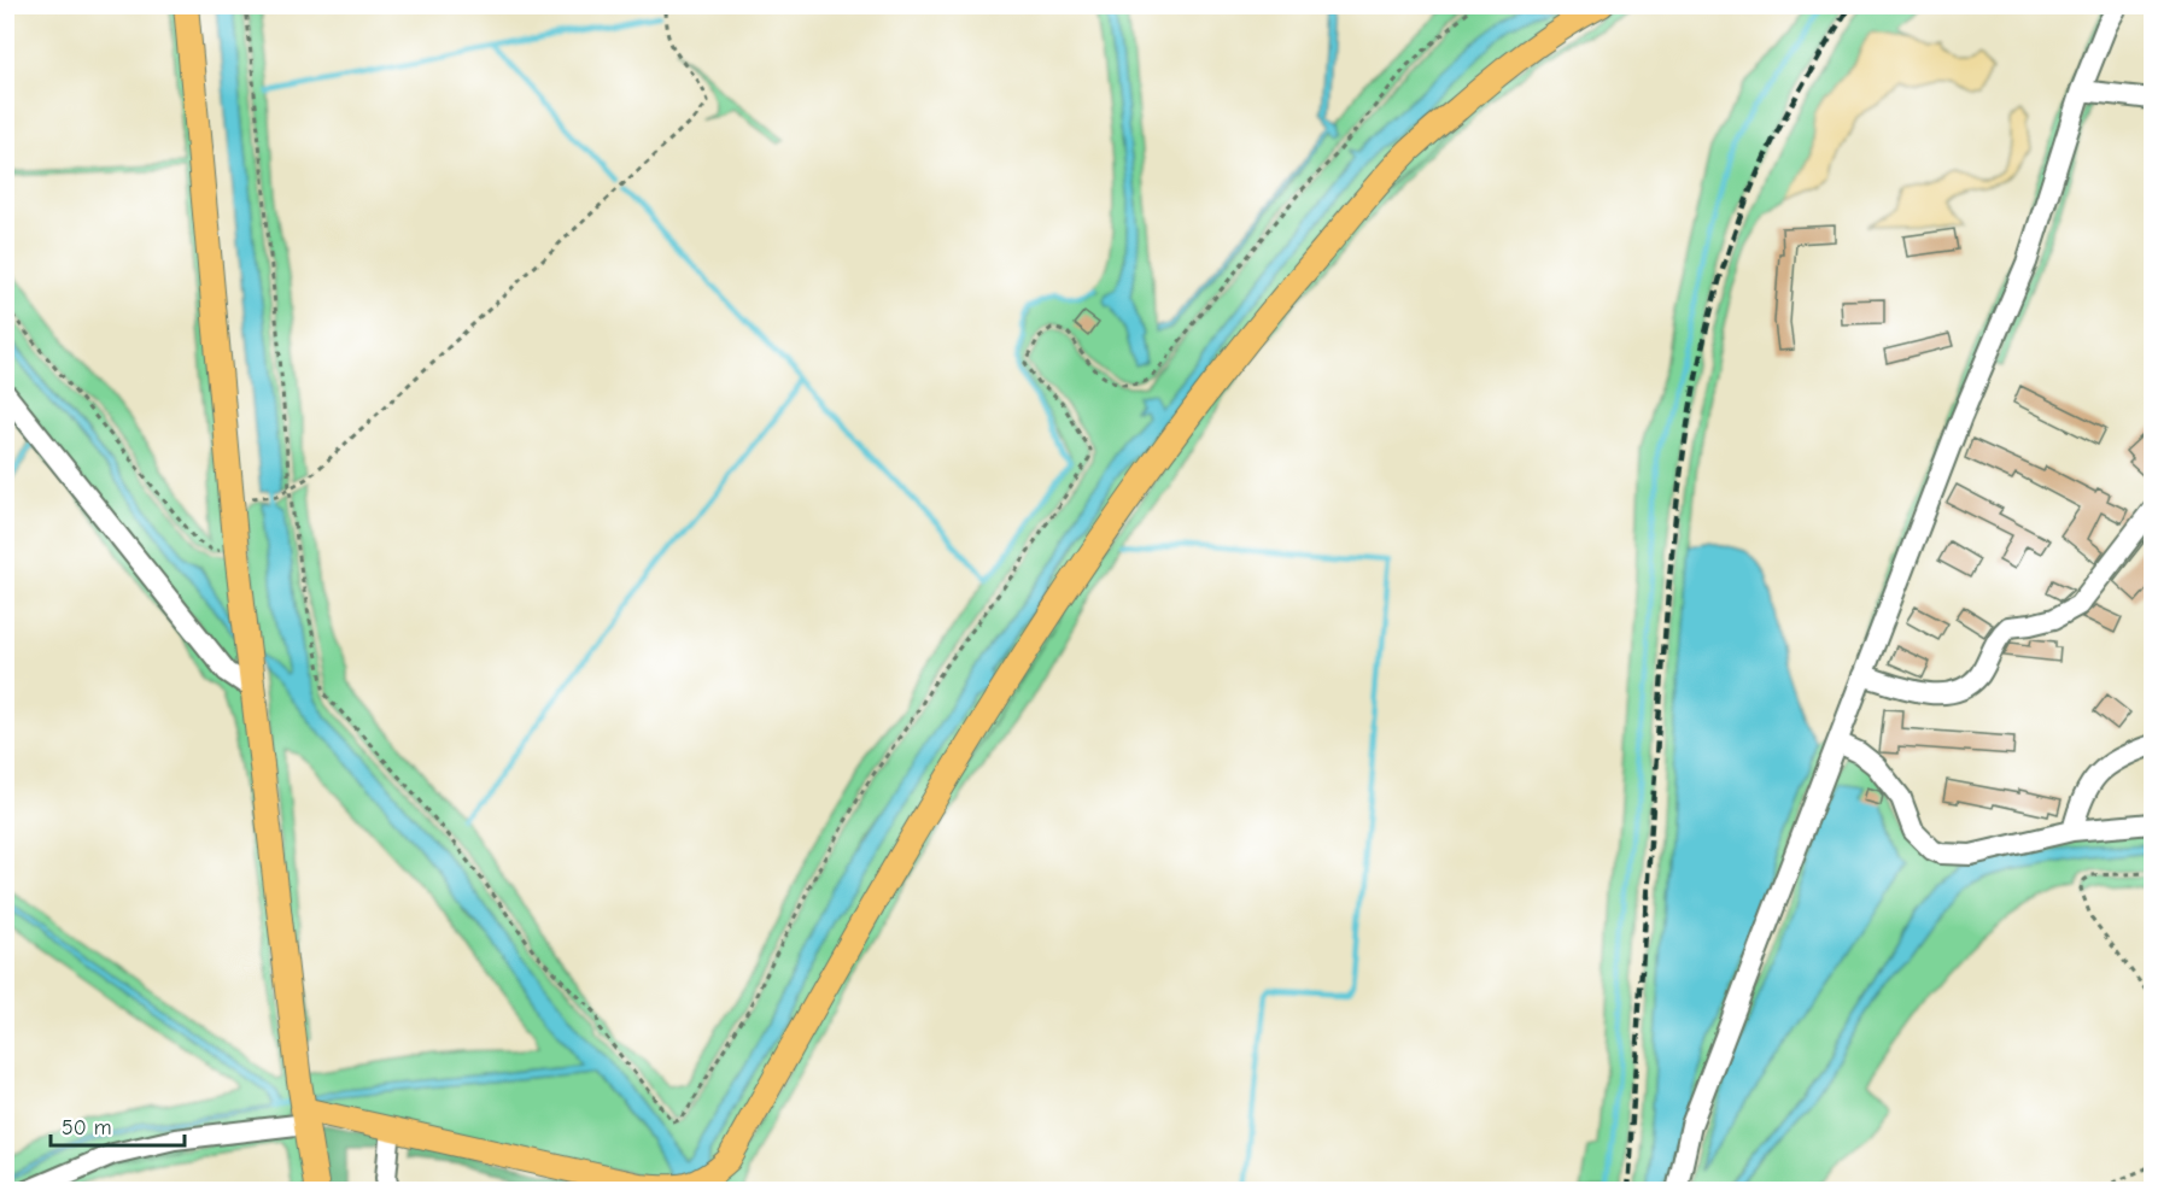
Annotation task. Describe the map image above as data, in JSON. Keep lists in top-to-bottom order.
{
  "scale_bar": "50 m"
}
